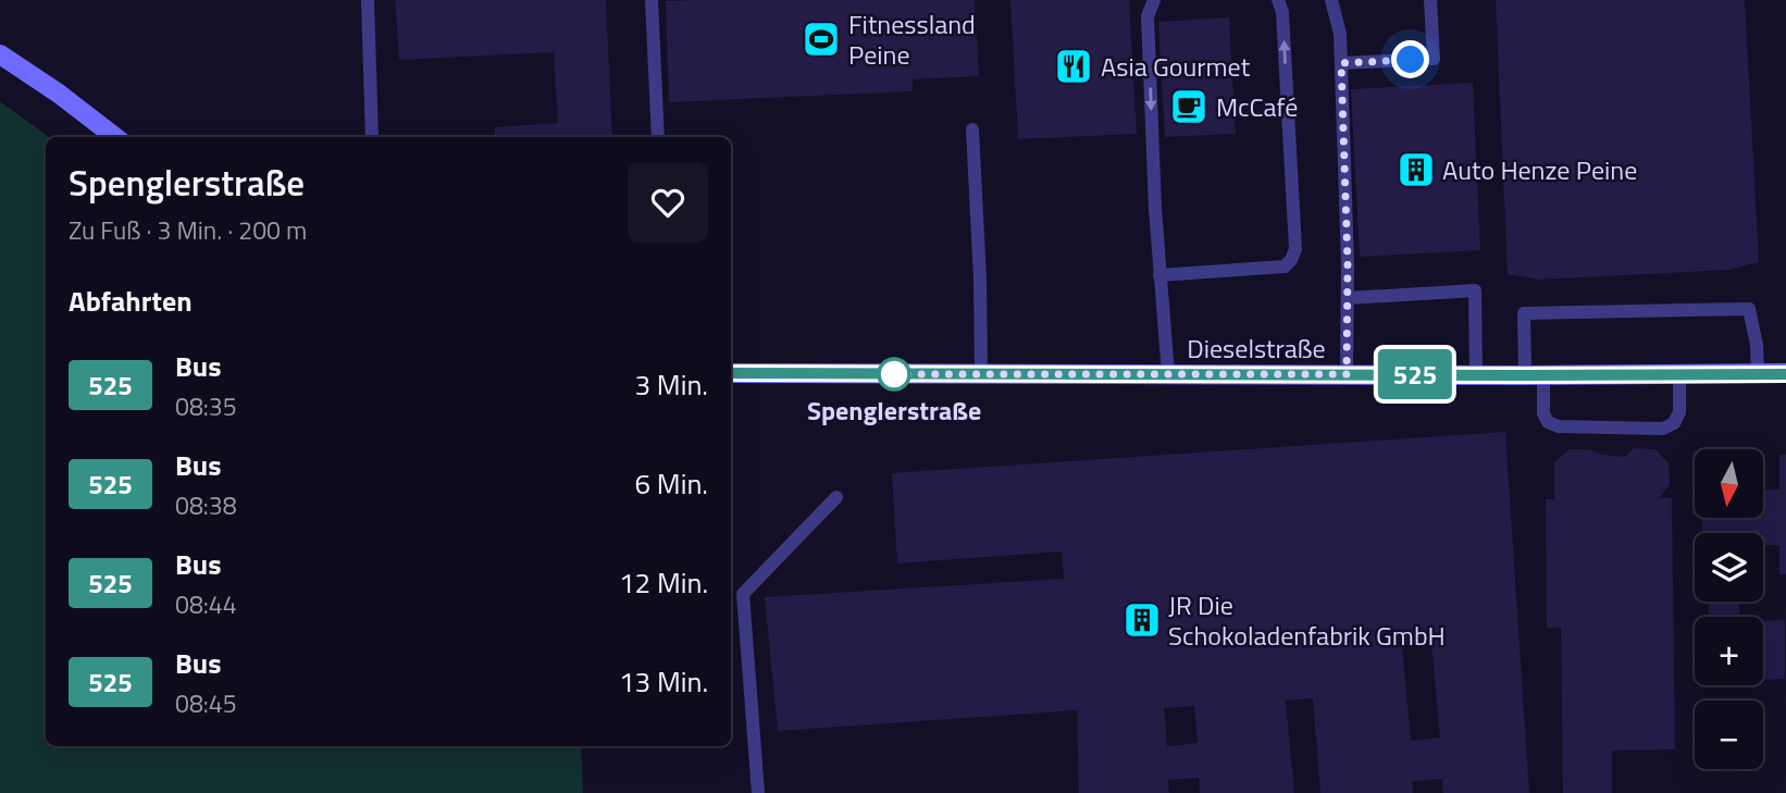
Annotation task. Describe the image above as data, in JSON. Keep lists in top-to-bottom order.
{
  "streets": {
    "street": ["Dieselstraße"]
  },
  "places": {
    "sports": ["Fitnessland Peine"],
    "restaurant": ["Asia Gourmet"],
    "cafe": ["McCafé"],
    "building": ["Auto Henze Peine", "JR Die Schokoladenfabrik GmbH"],
    "other": ["Spenglerstraße"]
  },
  "lines": ["bus line 525"],
  "north": "bottom",
  "page": {
    "on_map": "525",
    "heading": [
      ["Spenglerstraße", "Zu Fuß · 3 Min. · 200 m"],
      "Abfahrten"
    ],
    "list": [
      {
        "mark": "525",
        "name": "Bus",
        "note": "08:35",
        "value": "3 Min."
      },
      {
        "mark": "525",
        "name": "Bus",
        "note": "08:38",
        "value": "6 Min."
      },
      {
        "mark": "525",
        "name": "Bus",
        "note": "08:44",
        "value": "12 Min."
      },
      {
        "mark": "525",
        "name": "Bus",
        "note": "08:45",
        "value": "13 Min."
      }
    ],
    "map_buttons": ["+", "−"]
  }
}
